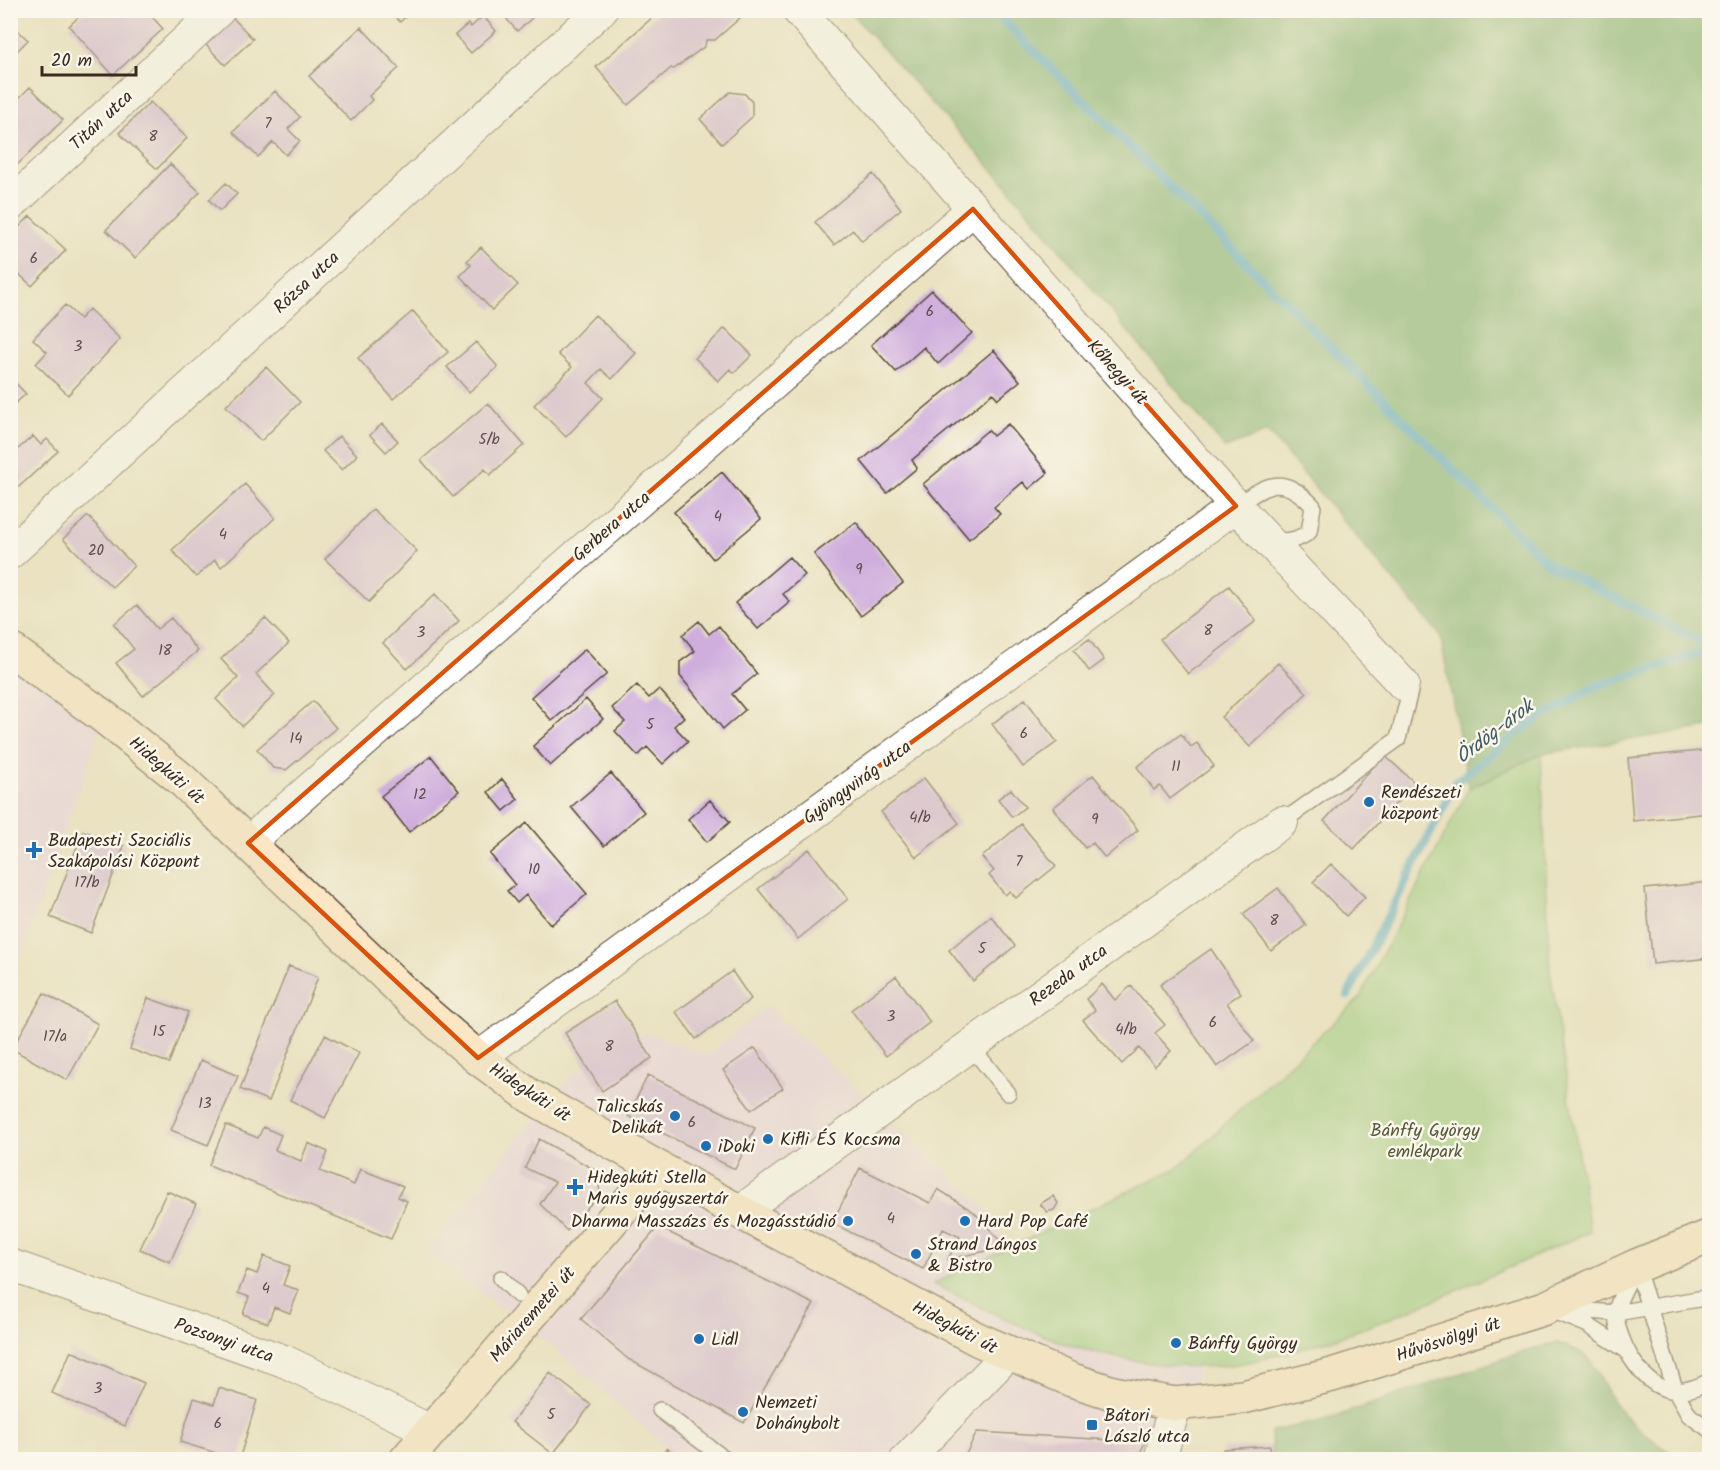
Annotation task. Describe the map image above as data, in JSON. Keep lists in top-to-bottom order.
{
  "streets": {
    "main road": ["Hidegkúti út", "Máriaremetei út", "Hűvösvölgyi út"],
    "street": [
      "Titán utca",
      "Rózsa utca",
      "Kőhegyi út",
      "Gerbera utca",
      "Gyöngyvirág utca",
      "Rezeda utca",
      "Pozsonyi utca"
    ]
  },
  "crossings": [
    ["Kőhegyi út", "Gerbera utca"],
    ["Kőhegyi út", "Gyöngyvirág utca"],
    ["Kőhegyi út", "Rezeda utca"],
    ["Gerbera utca", "Hidegkúti út"],
    ["Hidegkúti út", "Gyöngyvirág utca"],
    ["Hidegkúti út", "Rezeda utca"],
    ["Hidegkúti út", "Máriaremetei út"],
    ["Hidegkúti út", "Hűvösvölgyi út"],
    ["Máriaremetei út", "Pozsonyi utca"]
  ],
  "water": ["Ördög-árok"],
  "parks": ["Bánffy György emlékpark"],
  "places": {
    "other": [
      "Rendészeti központ",
      "Talicskás Delikát",
      "Kifli ÉS Kocsma",
      "iDoki",
      "Dharma Masszázs és Mozgásstúdió",
      "Hard Pop Café",
      "Strand Lángos & Bistro",
      "Lidl",
      "Bánffy György",
      "Nemzeti Dohánybolt"
    ],
    "health": ["Budapesti Szociális Szakápolási Központ", "Hidegkúti Stella Maris gyógyszertár"],
    "transit": ["Bátori László utca"]
  },
  "house_numbers": [
    "7",
    "8",
    "6",
    "6",
    "3",
    "5/b",
    "4",
    "4",
    "20",
    "9",
    "8",
    "3",
    "18",
    "5",
    "6",
    "14",
    "11",
    "12",
    "4/b",
    "9",
    "7",
    "10",
    "17/b",
    "8",
    "5",
    "3",
    "6",
    "4/b",
    "15",
    "17/a",
    "8",
    "13",
    "6",
    "4",
    "4",
    "3",
    "5",
    "6"
  ],
  "scale_bar": "20 m"
}
